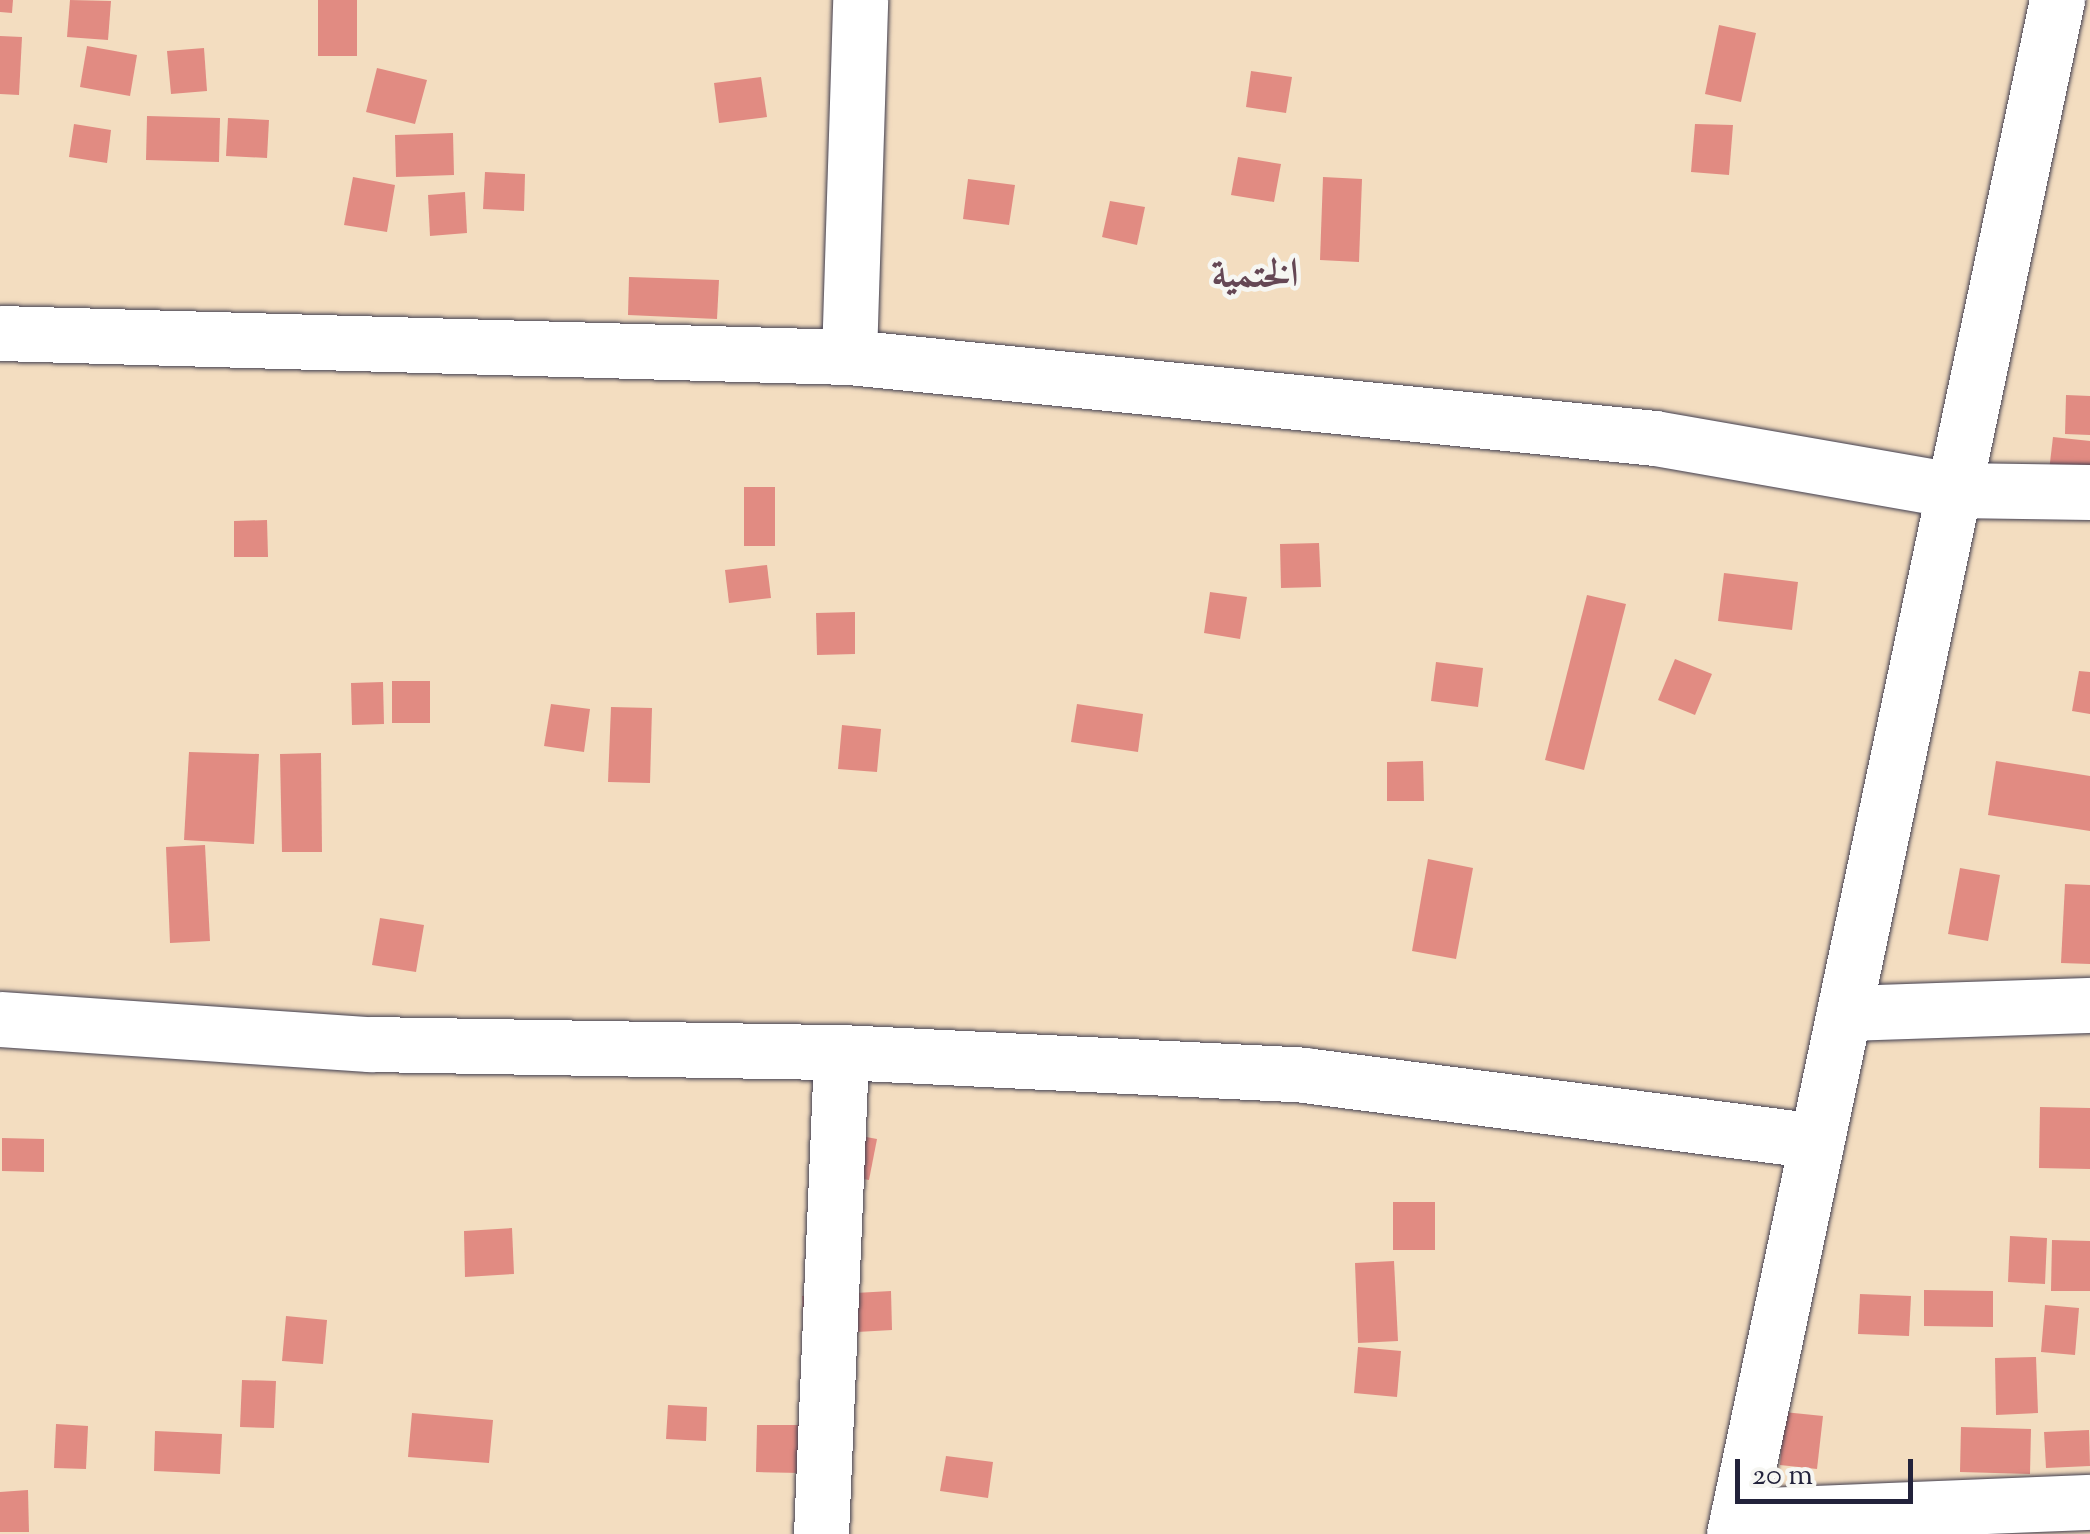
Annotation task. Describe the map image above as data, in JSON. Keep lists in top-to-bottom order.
{
  "districts": ["الختمية"],
  "scale_bar": "20 m"
}
